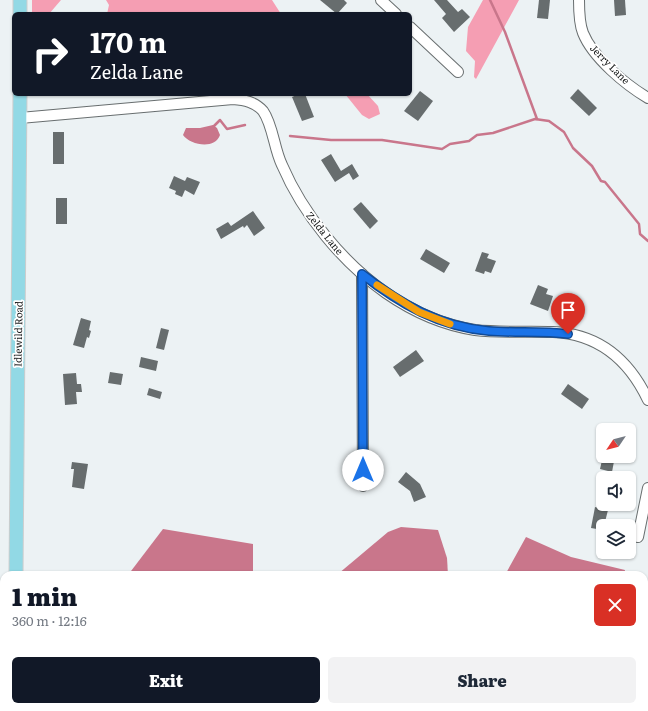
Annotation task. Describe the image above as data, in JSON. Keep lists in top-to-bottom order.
{
  "streets": {
    "main road": ["Idlewild Road"],
    "street": ["Jerry Lane", "Zelda Lane"]
  },
  "crossings": [
    ["Zelda Lane", "Idlewild Road"]
  ],
  "north": "bottom left",
  "page": {
    "turn": ["170 m", "Zelda Lane"],
    "heading": ["1 min", "360 m · 12:16"],
    "buttons": ["Exit", "Share"]
  }
}
